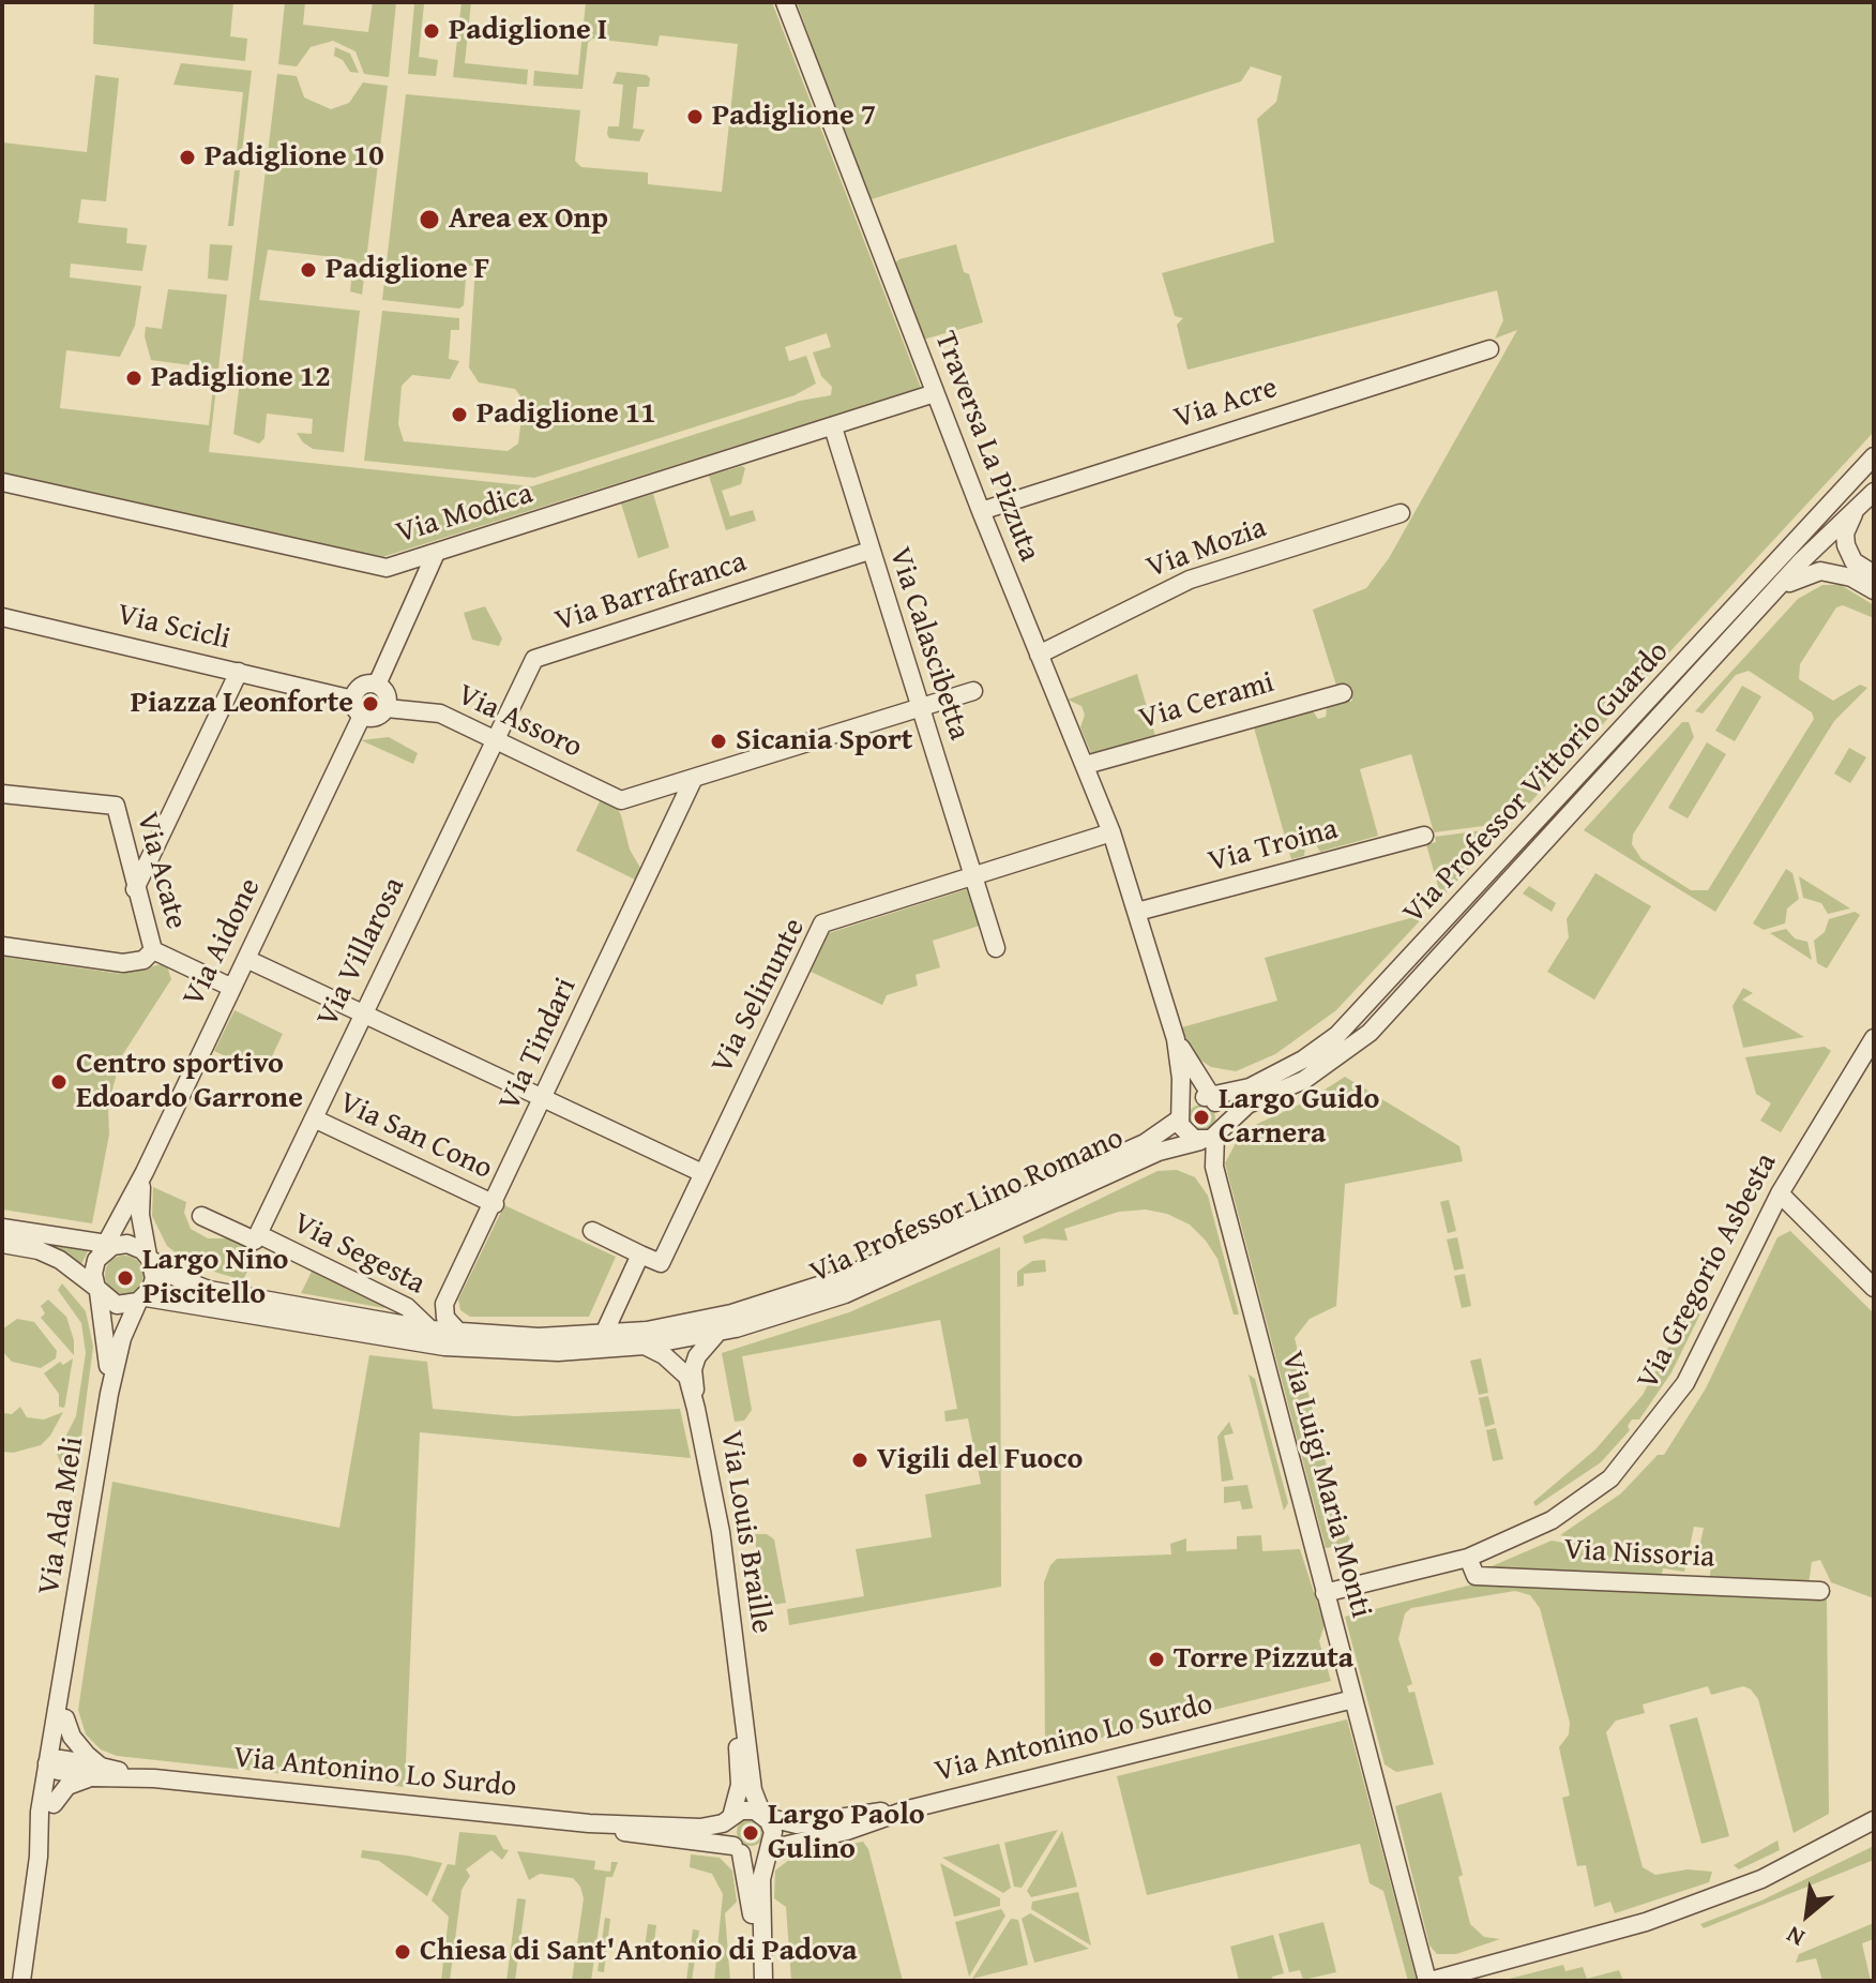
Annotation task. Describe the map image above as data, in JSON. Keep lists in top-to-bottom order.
{
  "streets": {
    "street": [
      "Via Acre",
      "Traversa La Pizzuta",
      "Via Modica",
      "Via Mozia",
      "Via Barrafranca",
      "Via Scicli",
      "Via Calascibetta",
      "Via Cerami",
      "Via Assoro",
      "Via Professor Vittorio Guardo",
      "Via Troina",
      "Via Acate",
      "Via Aidone",
      "Via Villarosa",
      "Via Selinunte",
      "Via Tindari",
      "Via San Cono",
      "Via Professor Lino Romano",
      "Via Segesta",
      "Via Gregorio Asbesta",
      "Via Luigi Maria Monti",
      "Via Ada Meli",
      "Via Louis Braille",
      "Via Nissoria",
      "Via Antonino Lo Surdo"
    ]
  },
  "crossings": [
    ["Via Acre", "Traversa La Pizzuta"],
    ["Traversa La Pizzuta", "Via Modica"],
    ["Traversa La Pizzuta", "Via Mozia"],
    ["Traversa La Pizzuta", "Via Cerami"],
    ["Traversa La Pizzuta", "Via Troina"],
    ["Traversa La Pizzuta", "Via Selinunte"],
    ["Via Modica", "Via Calascibetta"],
    ["Via Barrafranca", "Via Calascibetta"],
    ["Via Barrafranca", "Via Assoro"],
    ["Via Barrafranca", "Via Villarosa"],
    ["Via Scicli", "Via Assoro"],
    ["Via Scicli", "Via Aidone"],
    ["Via Calascibetta", "Via Selinunte"],
    ["Via Assoro", "Via Aidone"],
    ["Via Assoro", "Via Villarosa"],
    ["Via Assoro", "Via Tindari"],
    ["Via Professor Vittorio Guardo", "Via Professor Lino Romano"],
    ["Via Professor Vittorio Guardo", "Via Luigi Maria Monti"],
    ["Via Aidone", "Via Professor Lino Romano"],
    ["Via Villarosa", "Via San Cono"],
    ["Via Villarosa", "Via Segesta"],
    ["Via Tindari", "Via San Cono"],
    ["Via Tindari", "Via Professor Lino Romano"],
    ["Via Professor Lino Romano", "Via Segesta"],
    ["Via Professor Lino Romano", "Via Luigi Maria Monti"],
    ["Via Gregorio Asbesta", "Via Luigi Maria Monti"],
    ["Via Gregorio Asbesta", "Via Nissoria"],
    ["Via Luigi Maria Monti", "Via Antonino Lo Surdo"]
  ],
  "places": [
    "Padiglione I",
    "Padiglione 7",
    "Padiglione 10",
    "Area ex Onp",
    "Padiglione F",
    "Padiglione 12",
    "Padiglione 11",
    "Piazza Leonforte",
    "Sicania Sport",
    "Centro sportivo Edoardo Garrone",
    "Largo Guido Carnera",
    "Largo Nino Piscitello",
    "Vigili del Fuoco",
    "Torre Pizzuta",
    "Largo Paolo Gulino",
    "Chiesa di Sant'Antonio di Padova"
  ],
  "north": "bottom left"
}
